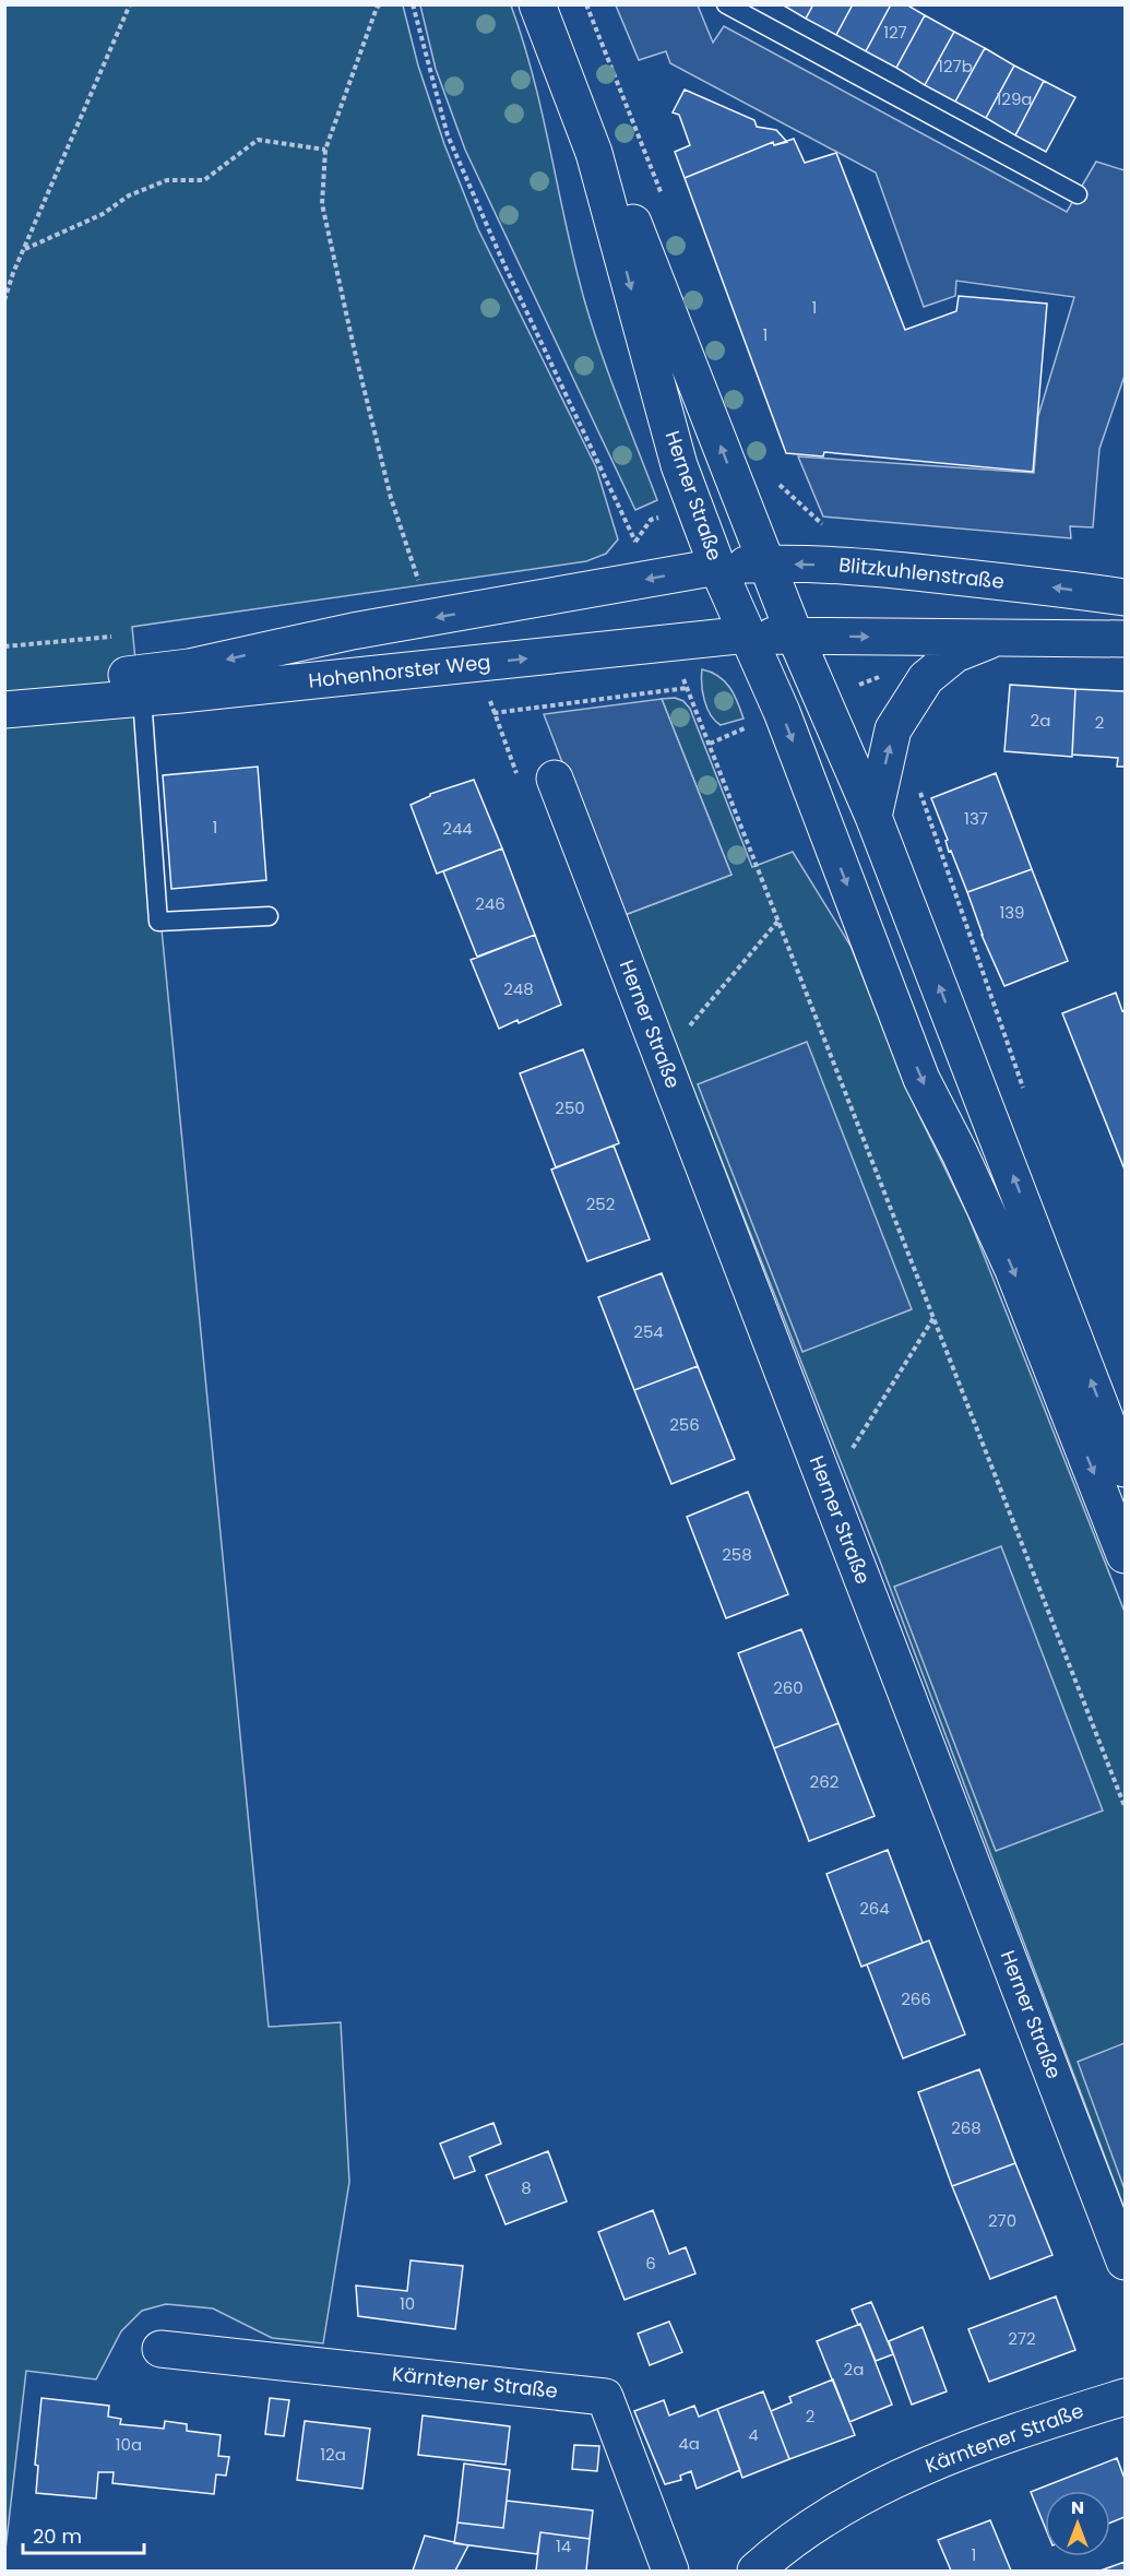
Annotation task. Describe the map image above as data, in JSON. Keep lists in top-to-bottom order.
{
  "streets": {
    "street": [
      "Herner Straße",
      "Blitzkuhlenstraße",
      "Hohenhorster Weg",
      "Kärntener Straße"
    ]
  },
  "crossings": [
    ["Herner Straße", "Blitzkuhlenstraße"],
    ["Herner Straße", "Hohenhorster Weg"],
    ["Blitzkuhlenstraße", "Hohenhorster Weg"]
  ],
  "house_numbers": [
    "127",
    "127b",
    "129a",
    "1",
    "1",
    "2a",
    "2",
    "137",
    "1",
    "244",
    "246",
    "139",
    "248",
    "250",
    "252",
    "254",
    "256",
    "258",
    "260",
    "262",
    "264",
    "266",
    "268",
    "8",
    "270",
    "6",
    "10",
    "272",
    "2a",
    "2",
    "4",
    "4a",
    "10a",
    "12a",
    "14",
    "1"
  ],
  "scale_bar": "20 m",
  "north": "top"
}
